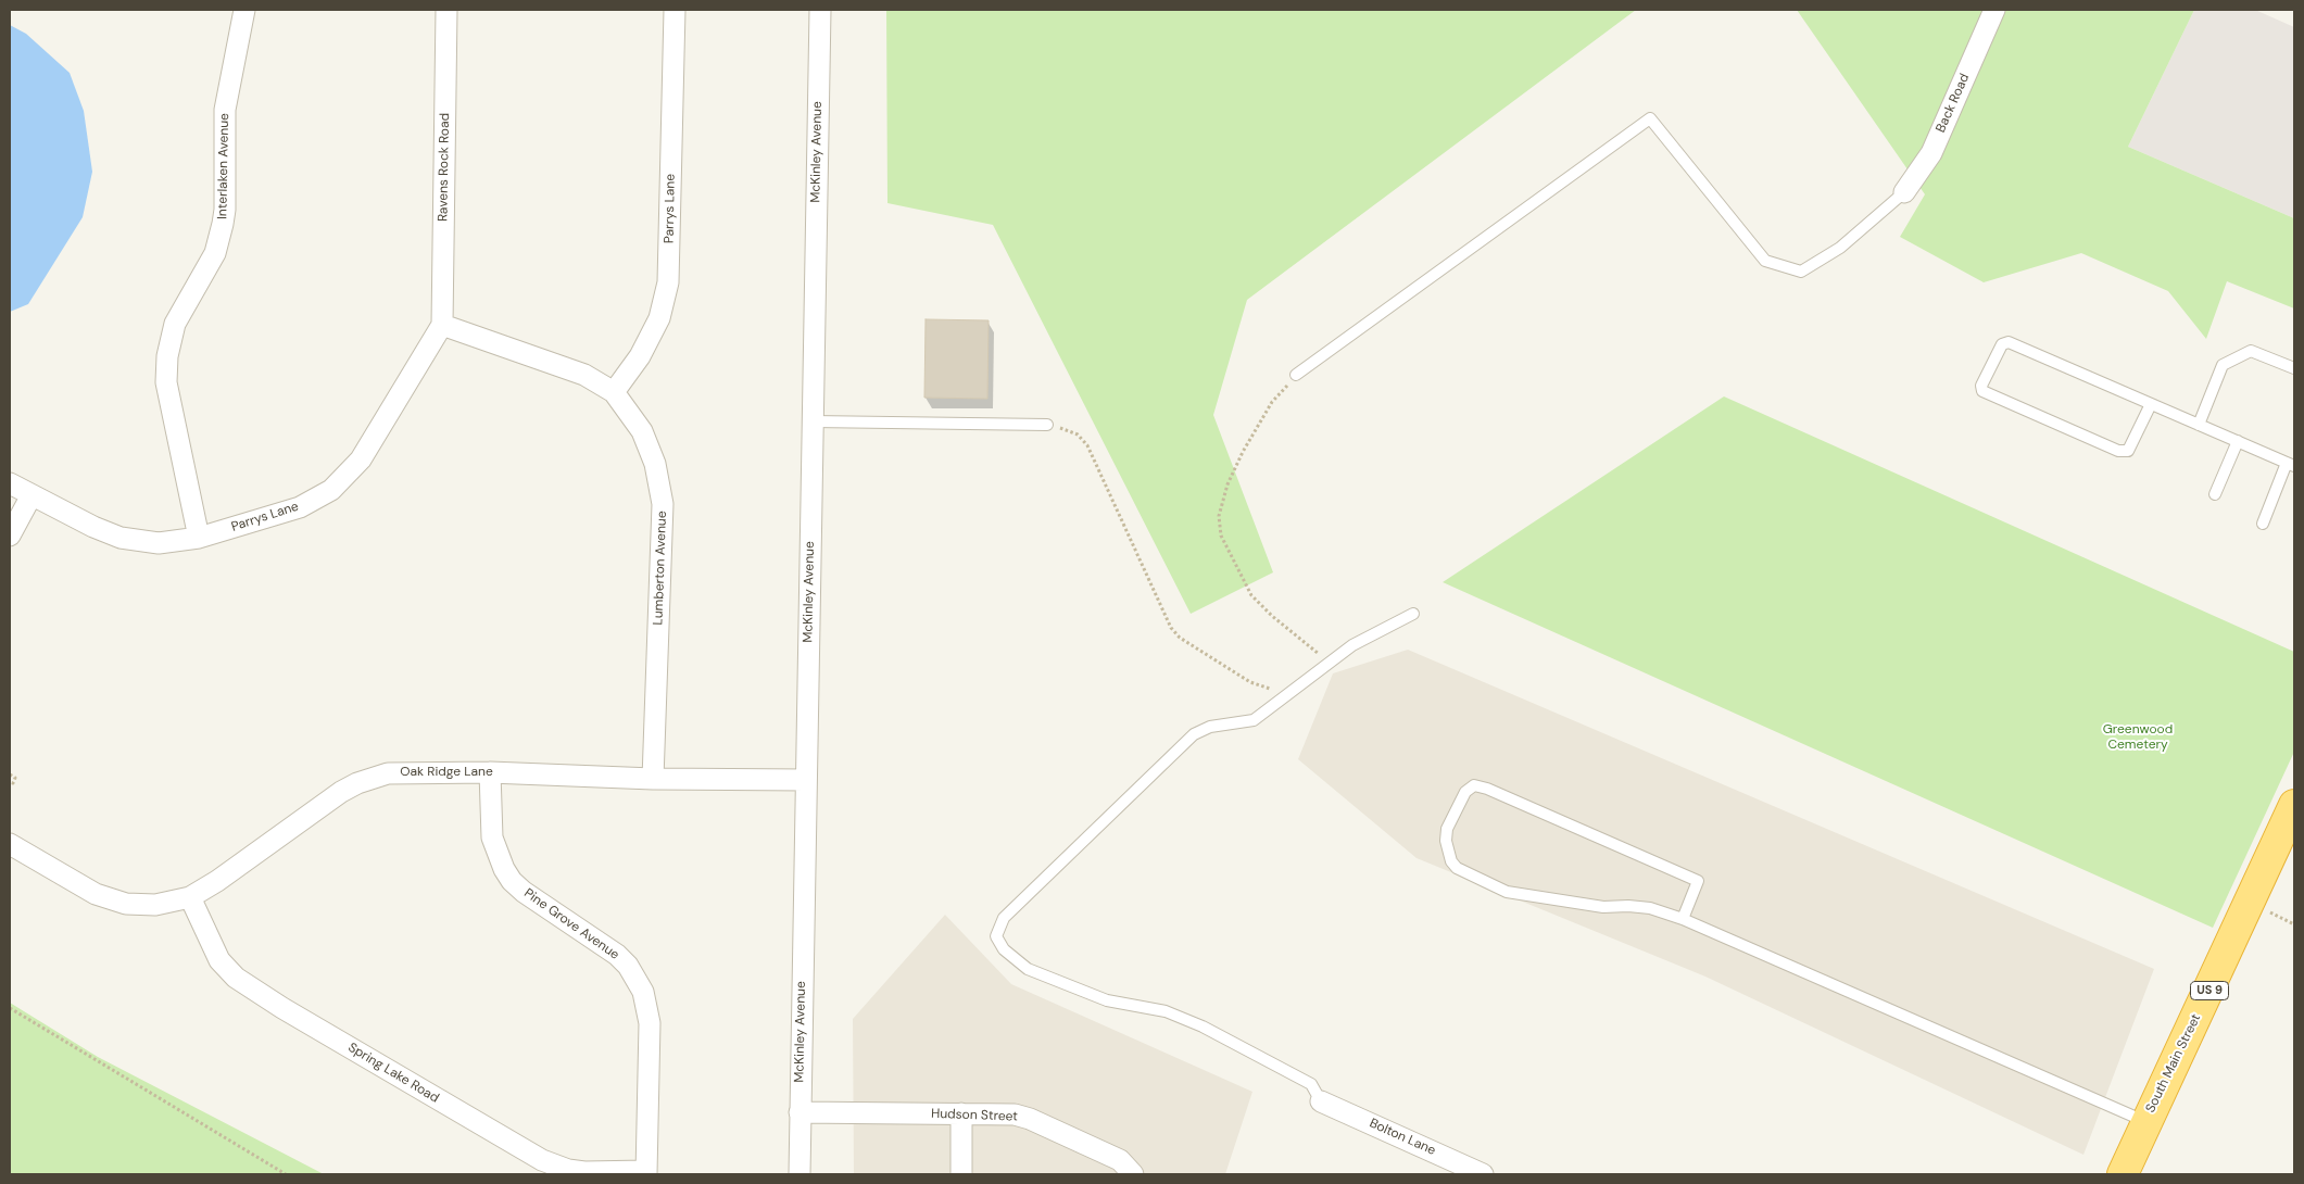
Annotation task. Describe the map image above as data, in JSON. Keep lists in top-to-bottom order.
{
  "streets": {
    "highway": ["US 9", "South Main Street"],
    "street": [
      "Back Road",
      "McKinley Avenue",
      "Interlaken Avenue",
      "Ravens Rock Road",
      "Parrys Lane",
      "Lumberton Avenue",
      "Oak Ridge Lane",
      "Pine Grove Avenue",
      "Spring Lake Road",
      "Hudson Street",
      "Bolton Lane"
    ]
  },
  "crossings": [
    ["McKinley Avenue", "Oak Ridge Lane"],
    ["McKinley Avenue", "Hudson Street"],
    ["Interlaken Avenue", "Parrys Lane"],
    ["Ravens Rock Road", "Parrys Lane"],
    ["Ravens Rock Road", "Lumberton Avenue"],
    ["Parrys Lane", "Lumberton Avenue"],
    ["Lumberton Avenue", "Oak Ridge Lane"],
    ["Oak Ridge Lane", "Pine Grove Avenue"],
    ["Oak Ridge Lane", "Spring Lake Road"],
    ["Pine Grove Avenue", "Spring Lake Road"]
  ],
  "parks": ["Greenwood Cemetery"]
}
